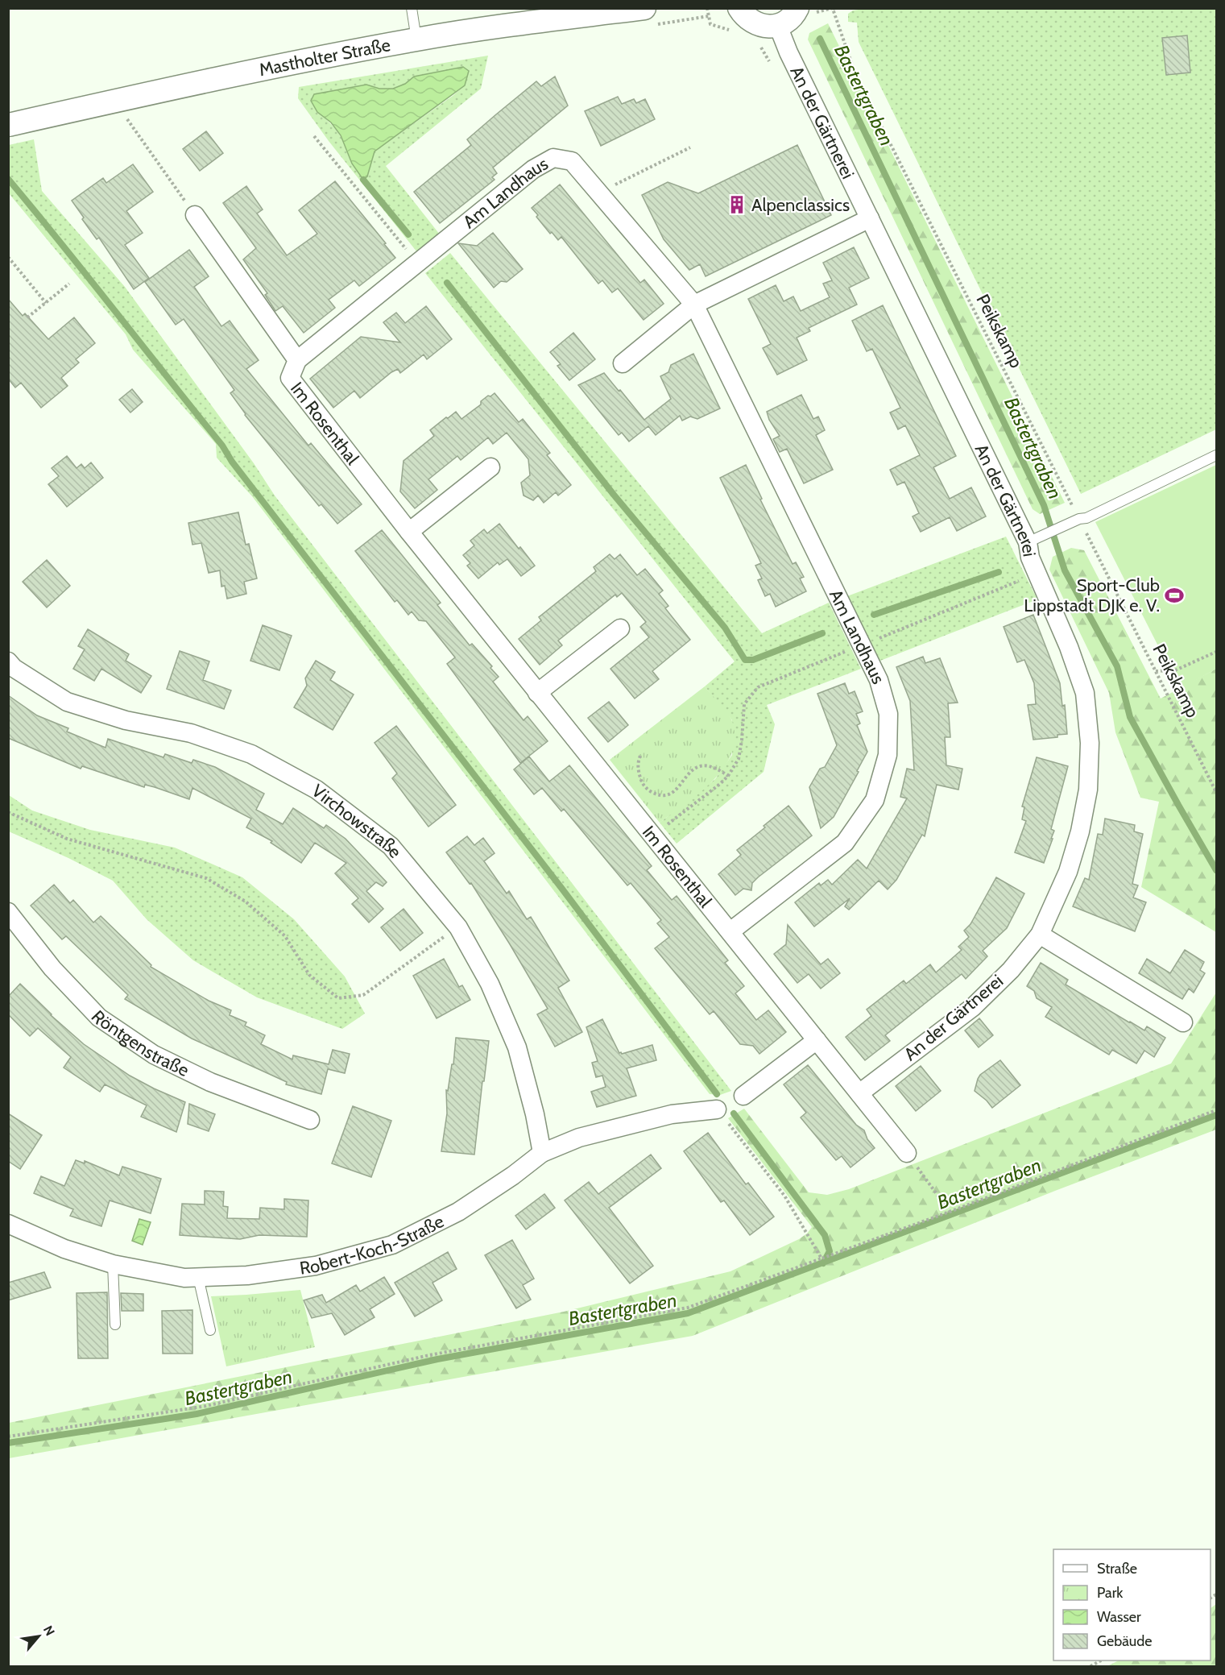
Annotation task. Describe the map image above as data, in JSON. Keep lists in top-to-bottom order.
{
  "streets": {
    "street": [
      "Mastholter Straße",
      "An der Gärtnerei",
      "Am Landhaus",
      "Im Rosenthal",
      "Virchowstraße",
      "Röntgenstraße",
      "Robert-Koch-Straße"
    ],
    "path": ["Peikskamp"]
  },
  "crossings": [
    ["An der Gärtnerei", "Im Rosenthal"],
    ["Am Landhaus", "Im Rosenthal"],
    ["Virchowstraße", "Robert-Koch-Straße"]
  ],
  "water": ["Bastertgraben"],
  "places": {
    "building": ["Alpenclassics"],
    "sports": ["Sport-Club Lippstadt DJK e. V."]
  },
  "legend": [
    "Straße",
    "Park",
    "Wasser",
    "Gebäude"
  ],
  "north": "top right"
}
